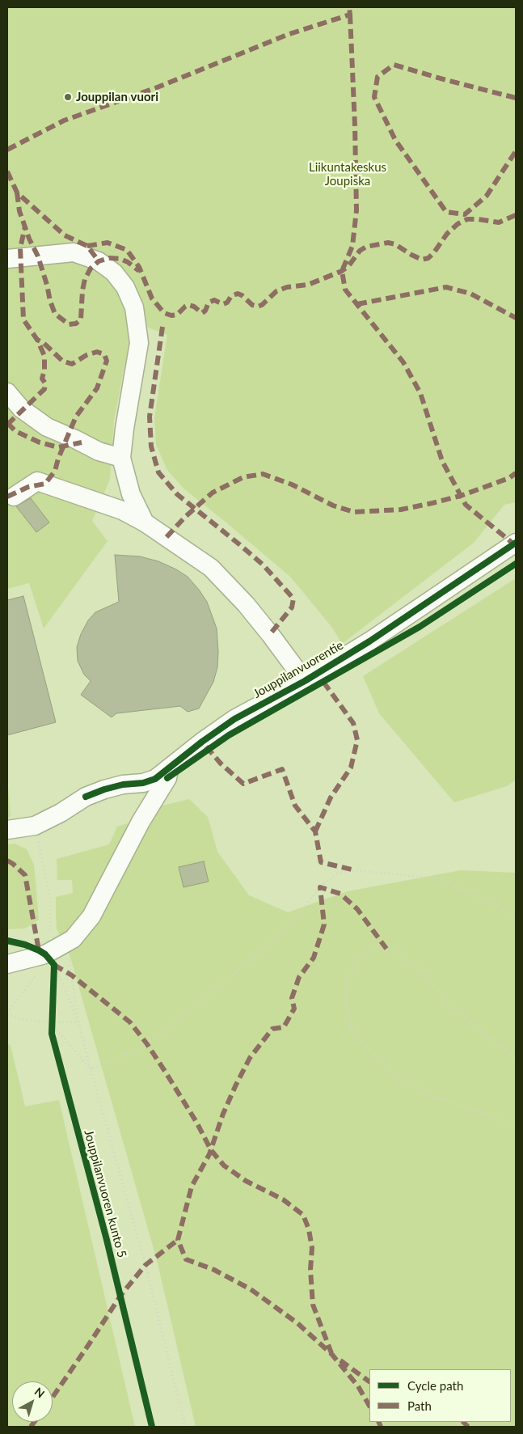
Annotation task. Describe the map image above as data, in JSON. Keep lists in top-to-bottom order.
{
  "streets": {
    "street": ["Jouppilanvuorentie"],
    "cycle path": ["Jouppilanvuoren kunto 5"]
  },
  "parks": ["Liikuntakeskus Joupiska"],
  "places": ["Jouppilan vuori"],
  "legend": ["Cycle path", "Path"],
  "north": "top right"
}
